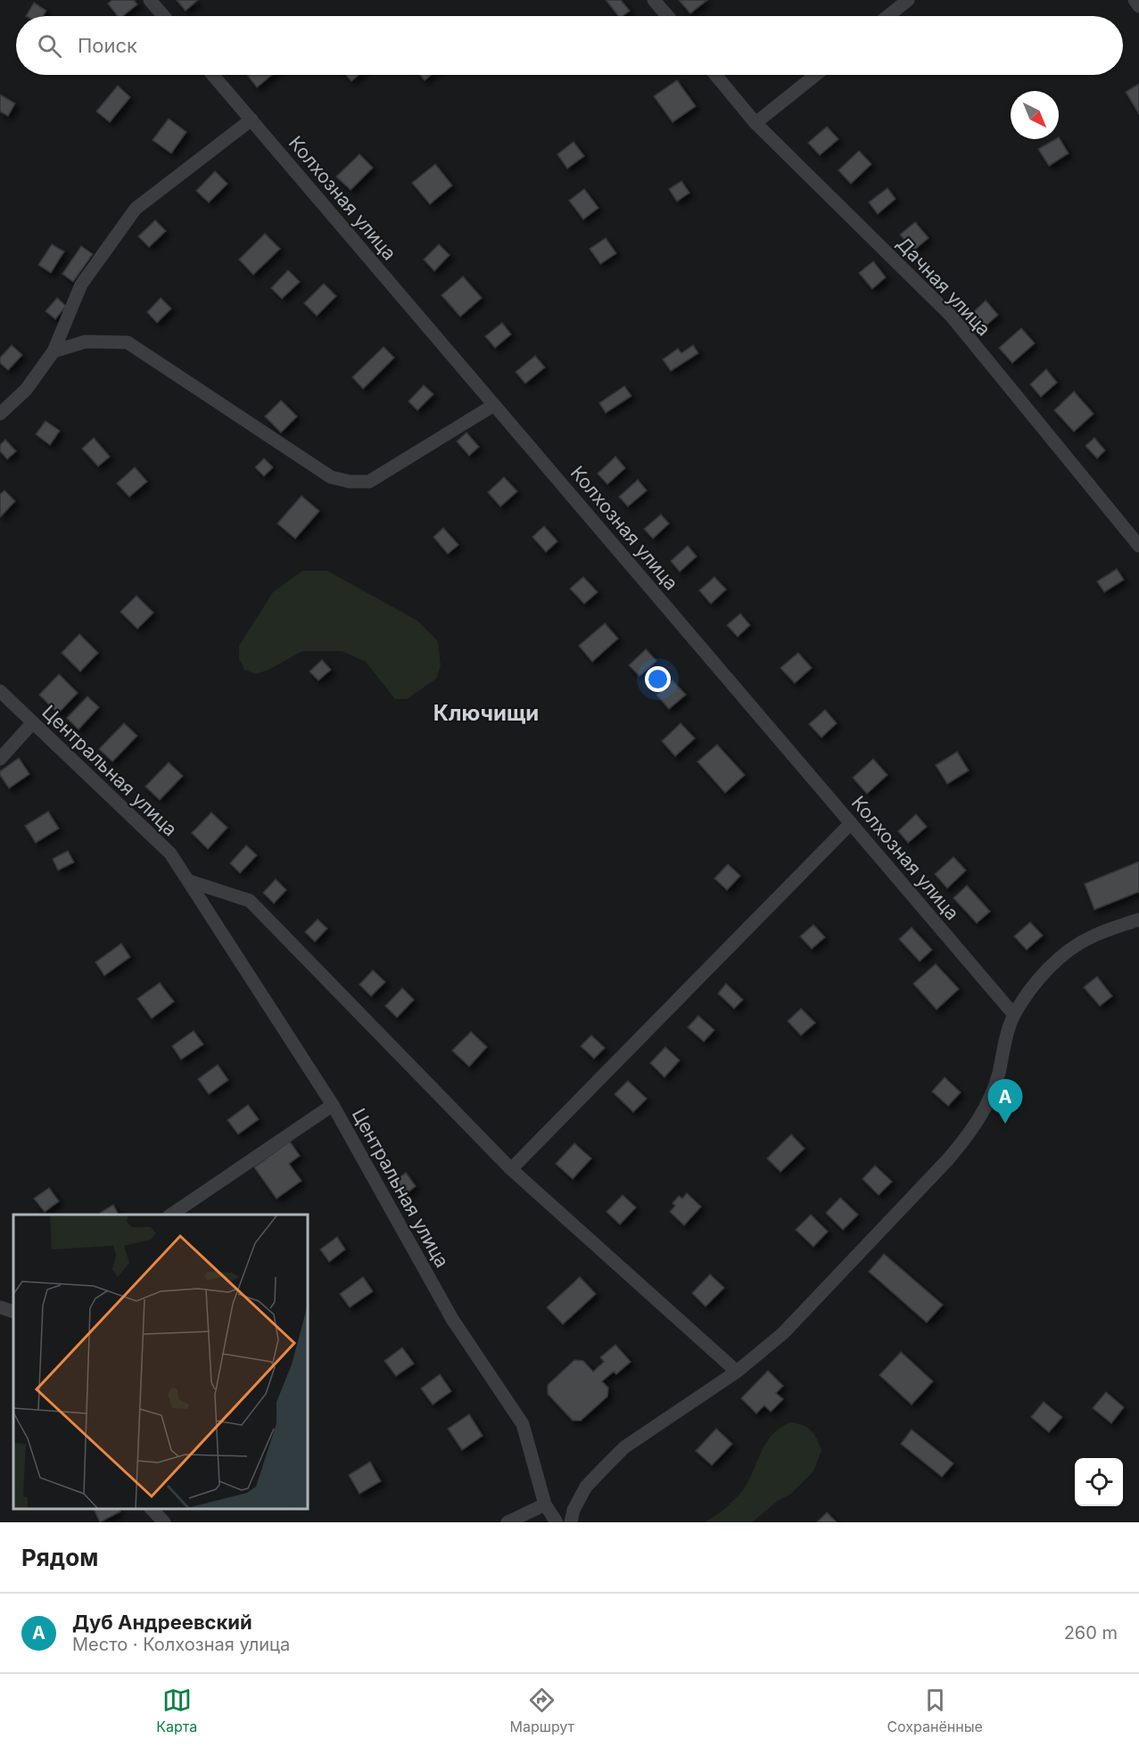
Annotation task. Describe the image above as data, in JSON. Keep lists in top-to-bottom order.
{
  "streets": {
    "street": ["Колхозная улица", "Дачная улица", "Центральная улица"]
  },
  "districts": ["Ключищи"],
  "north": "bottom right",
  "page": {
    "search": "Поиск",
    "pins": "A",
    "heading": "Рядом",
    "list": [
      {
        "mark": "A",
        "name": "Дуб Андреевский",
        "note": "Место · Колхозная улица",
        "value": "260 m"
      }
    ],
    "nav": ["Карта", "Маршрут", "Сохранённые"]
  }
}
